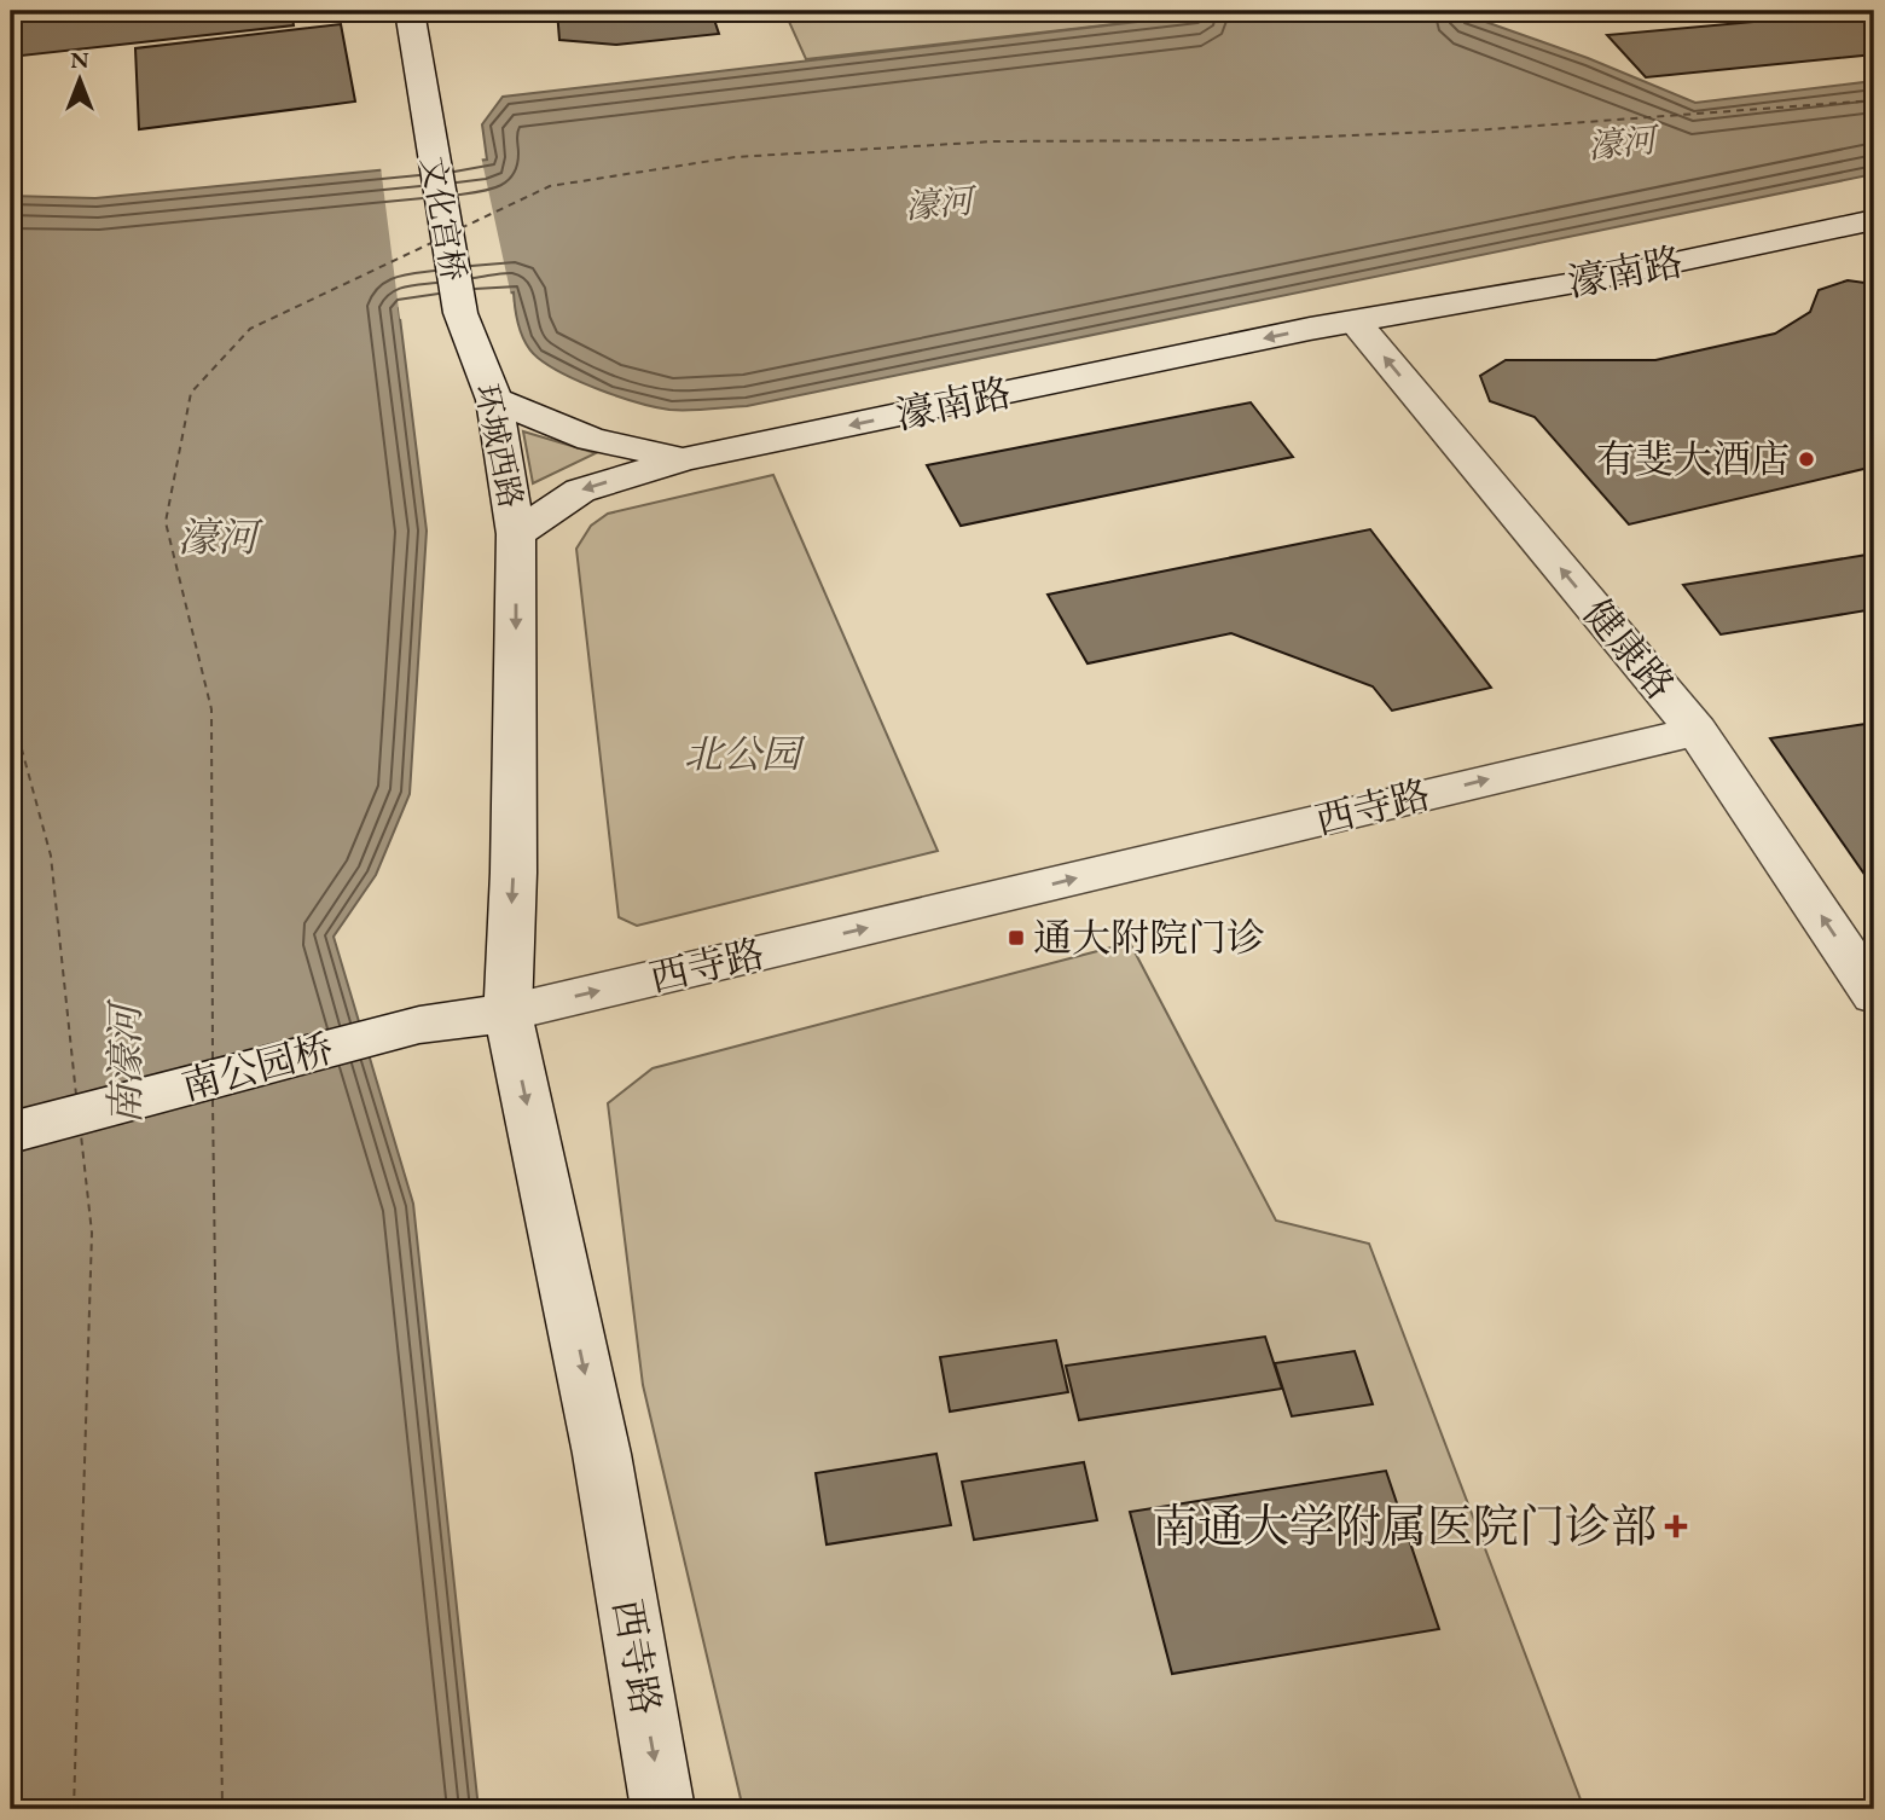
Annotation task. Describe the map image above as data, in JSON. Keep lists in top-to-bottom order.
{
  "streets": {
    "street": [
      "文化宫桥",
      "濠南路",
      "环城西路",
      "健康路",
      "西寺路",
      "南公园桥"
    ]
  },
  "crossings": [
    ["文化宫桥", "环城西路"],
    ["濠南路", "环城西路"],
    ["濠南路", "健康路"],
    ["健康路", "西寺路"],
    ["西寺路", "南公园桥"]
  ],
  "one_way": ["濠南路", "健康路"],
  "water": ["濠河", "南濠河"],
  "parks": ["北公园"],
  "places": {
    "other": ["有斐大酒店"],
    "transit": ["通大附院门诊"],
    "health": ["南通大学附属医院门诊部"]
  },
  "north": "top"
}
